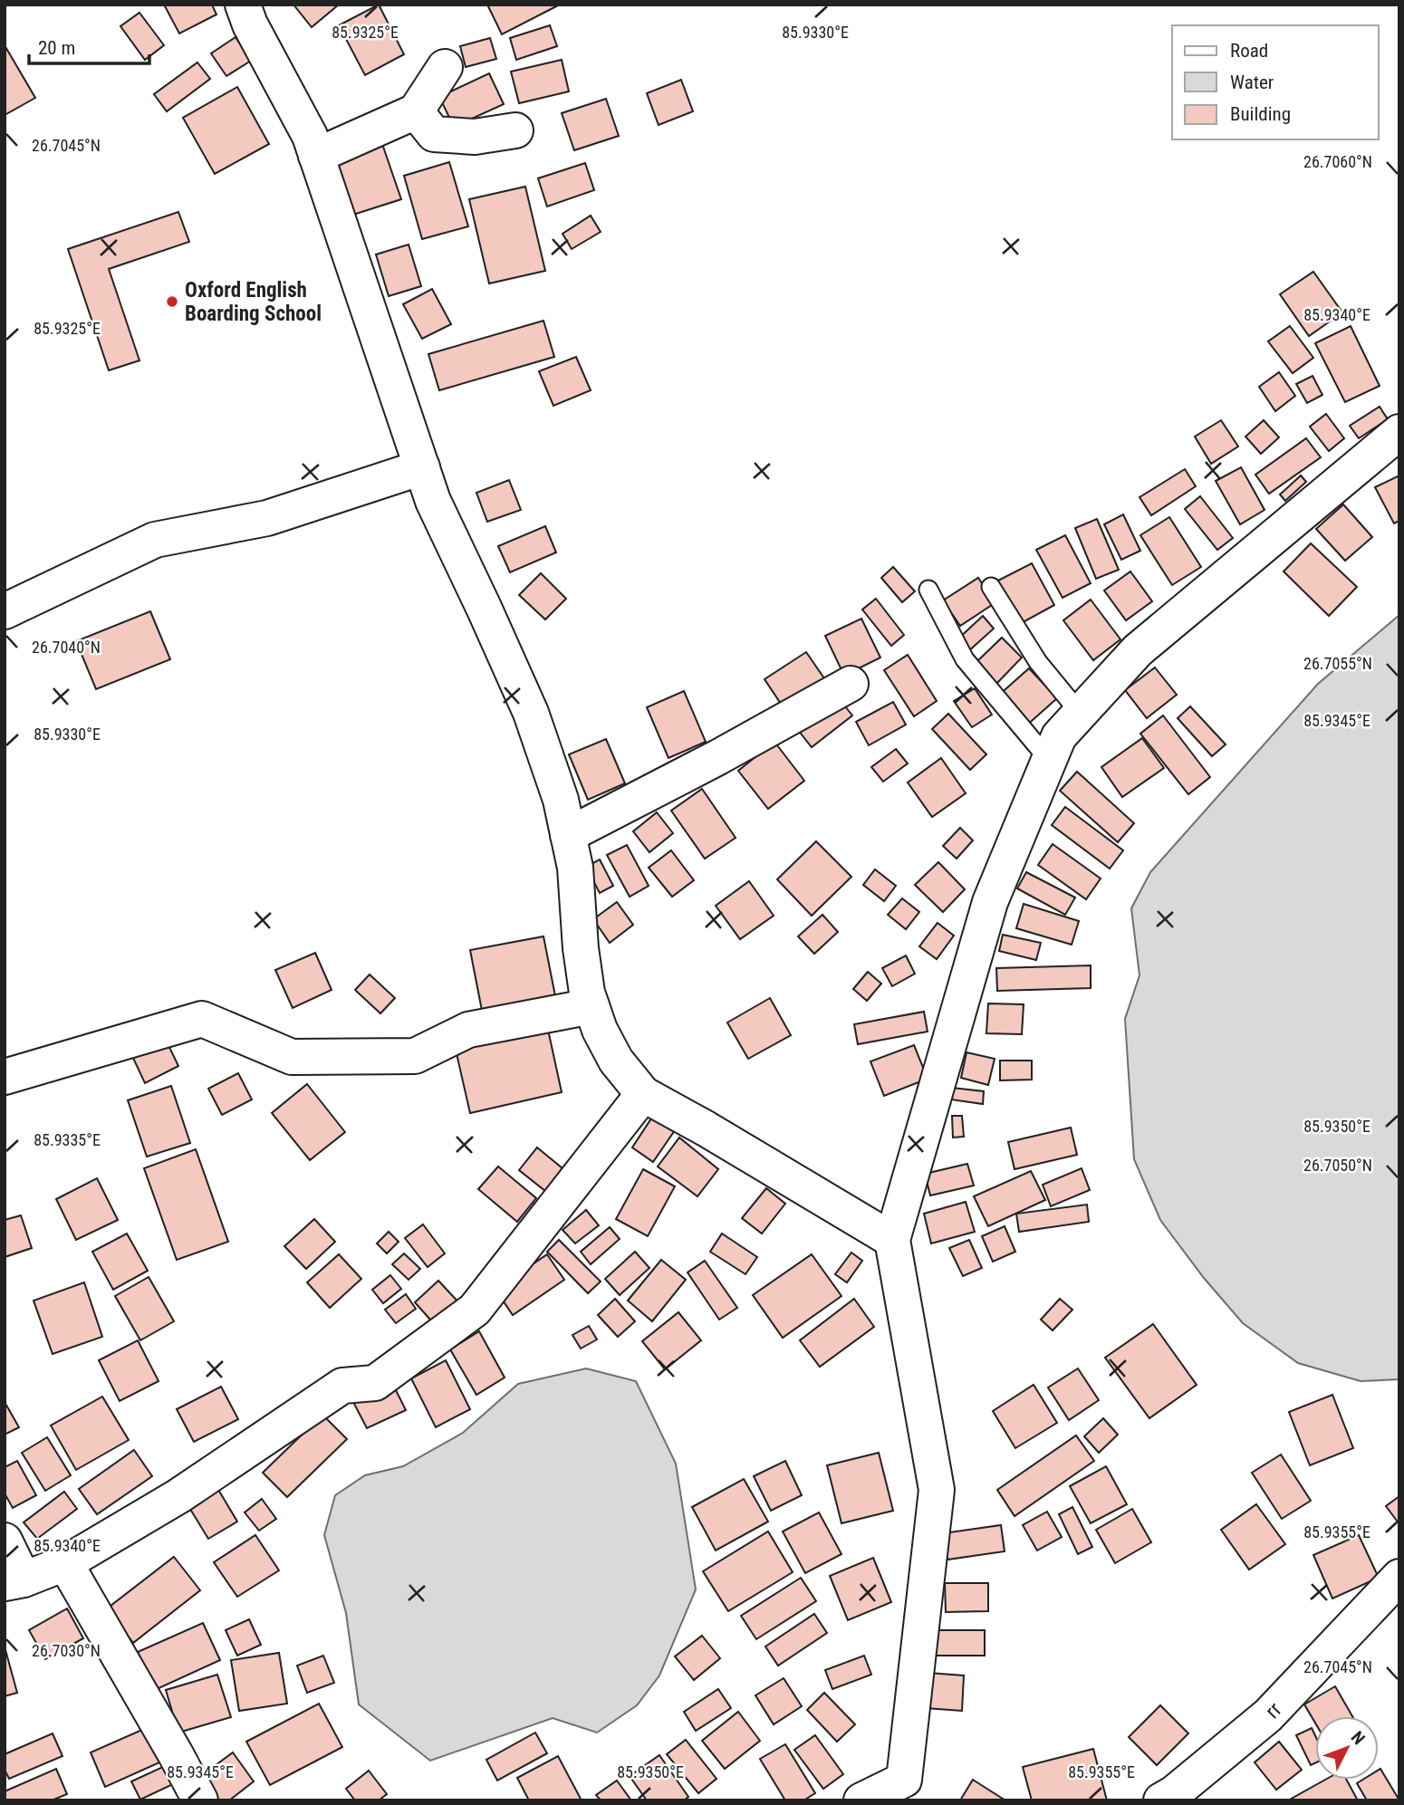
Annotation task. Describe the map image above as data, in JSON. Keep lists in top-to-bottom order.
{
  "streets": {
    "street": ["rr"]
  },
  "places": ["Oxford English Boarding School"],
  "legend": ["Road", "Water", "Building"],
  "scale_bar": "20 m",
  "north": "top right",
  "coordinates": [
    "85.9325°E",
    "85.9330°E",
    "26.7045°N",
    "26.7060°N",
    "85.9340°E",
    "26.7040°N",
    "26.7055°N",
    "85.9345°E",
    "85.9350°E",
    "85.9335°E",
    "26.7050°N",
    "85.9355°E",
    "26.7030°N"
  ]
}
